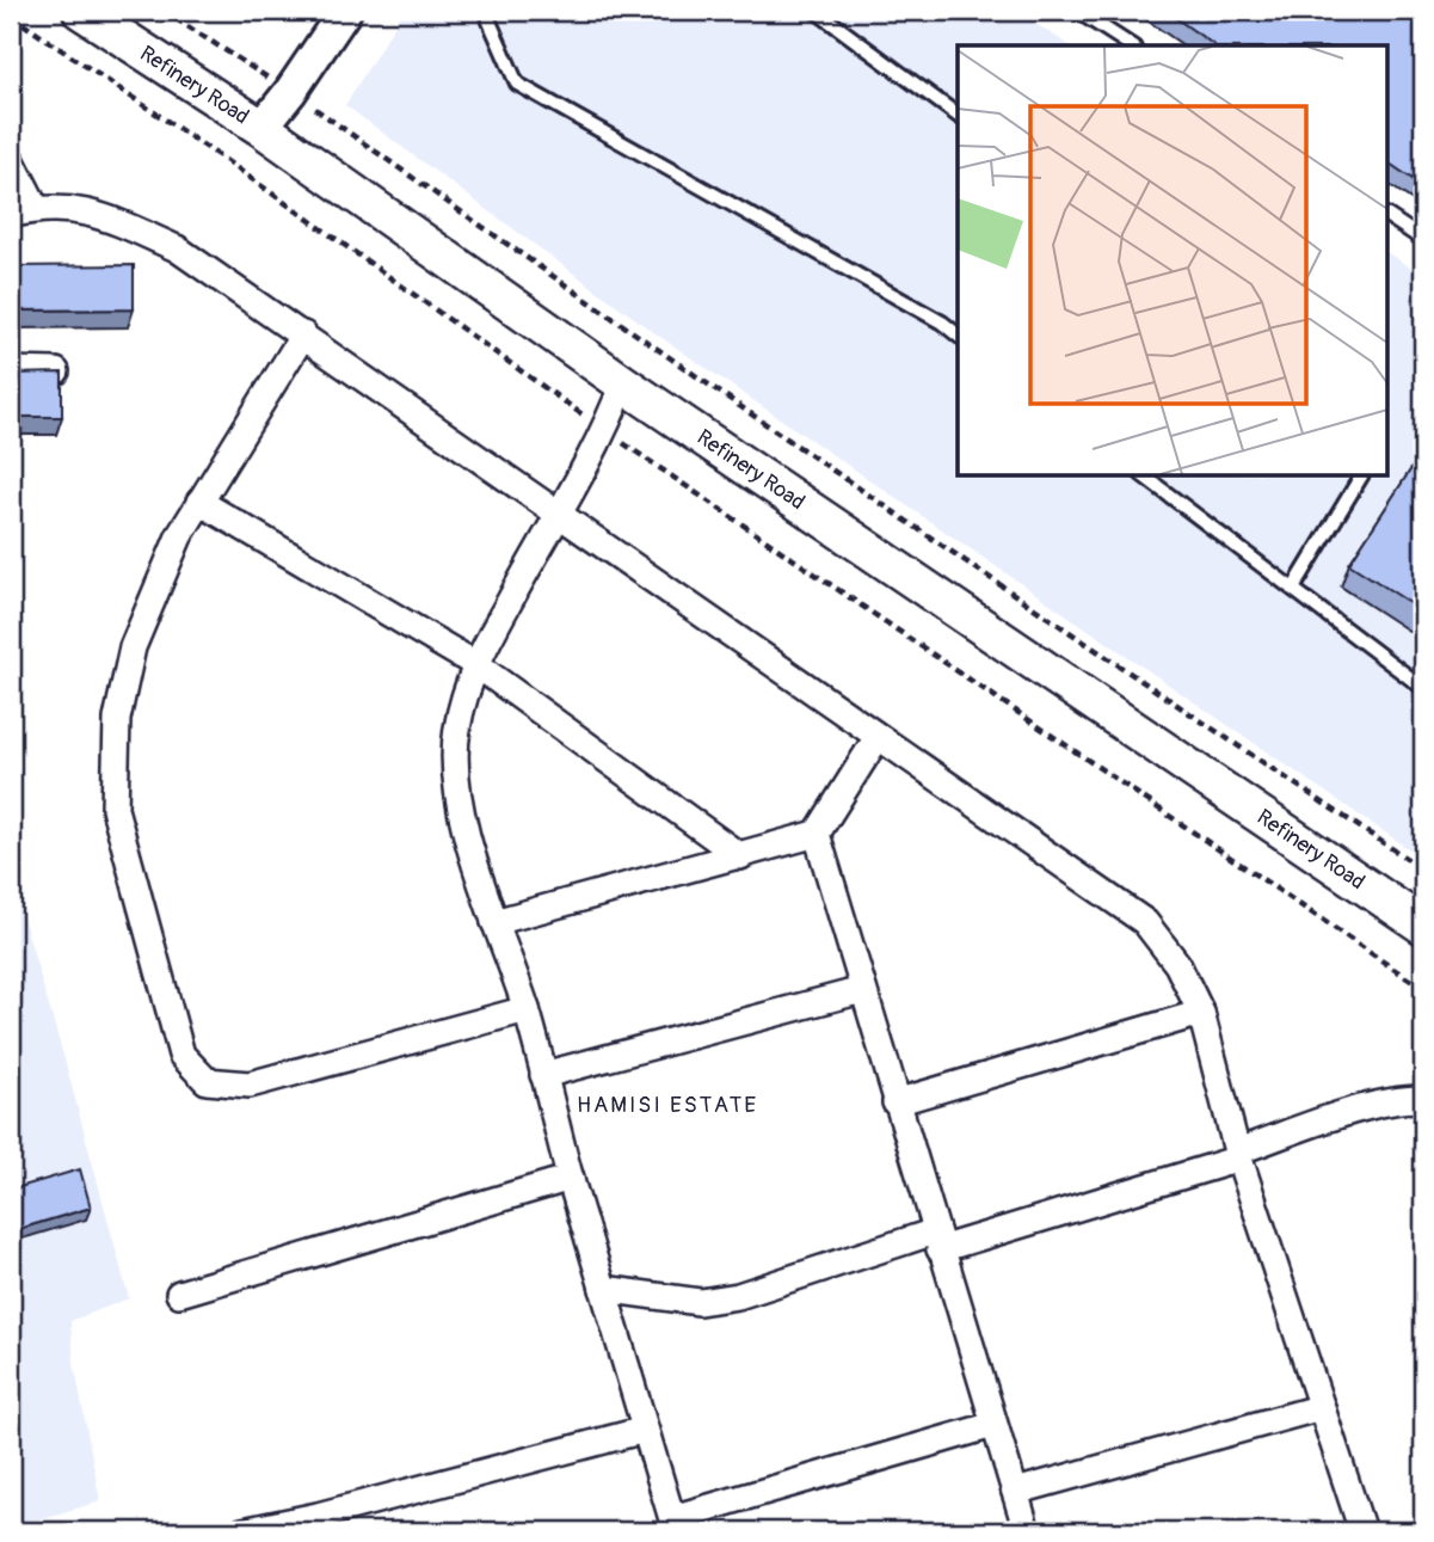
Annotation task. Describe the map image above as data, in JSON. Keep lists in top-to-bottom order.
{
  "streets": {
    "main road": ["Refinery Road"]
  },
  "districts": ["HAMISI ESTATE"]
}
